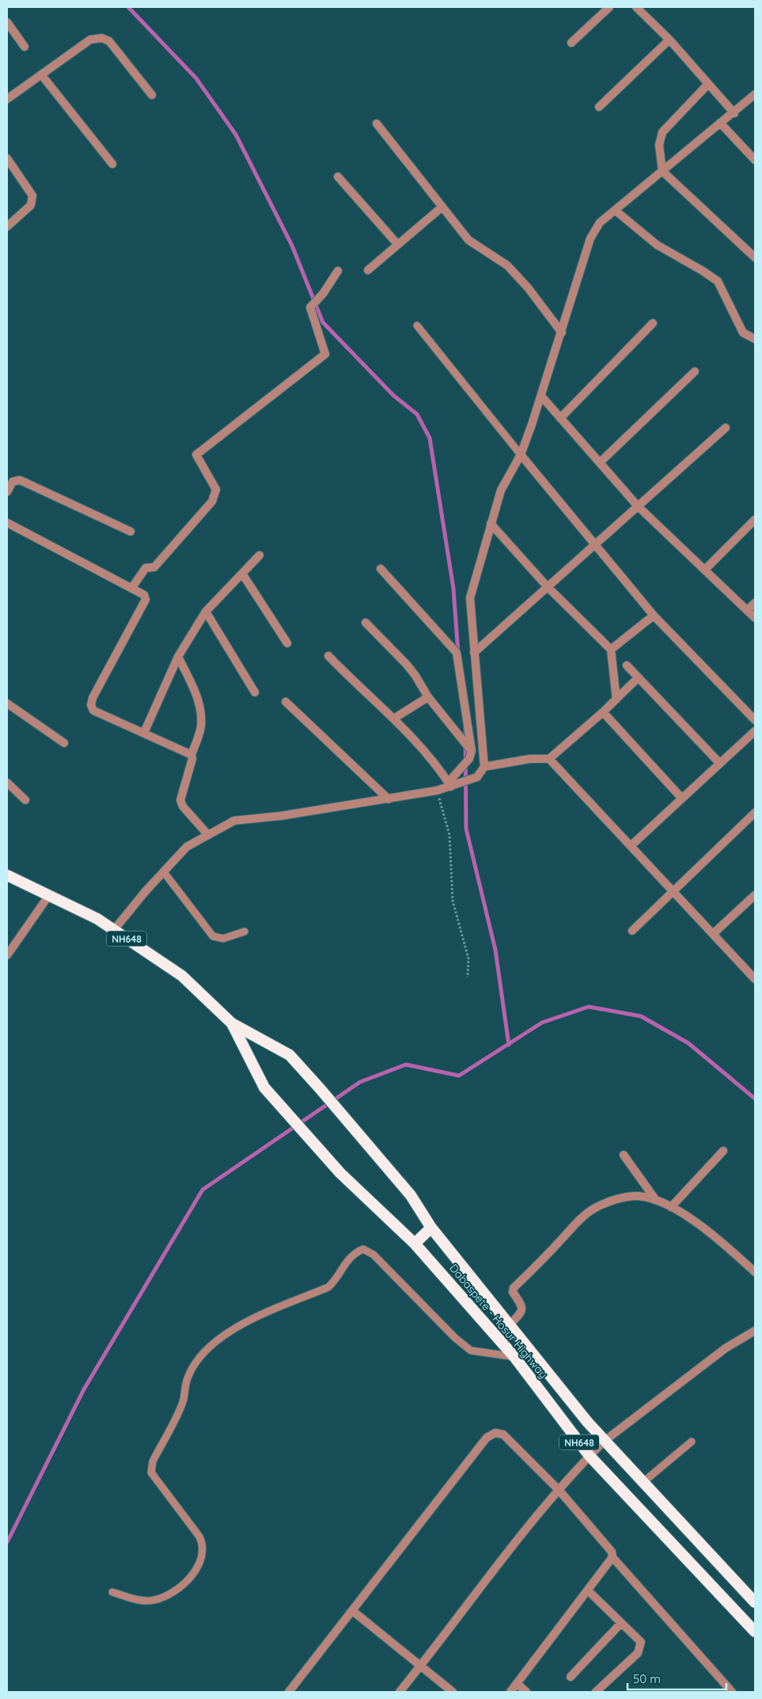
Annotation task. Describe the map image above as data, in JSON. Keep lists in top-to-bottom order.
{
  "streets": {
    "highway": ["NH648", "Dabaspete - Hosur Highway"]
  },
  "crossings": [
    ["NH648", "Dabaspete - Hosur Highway"]
  ],
  "scale_bar": "50 m"
}
